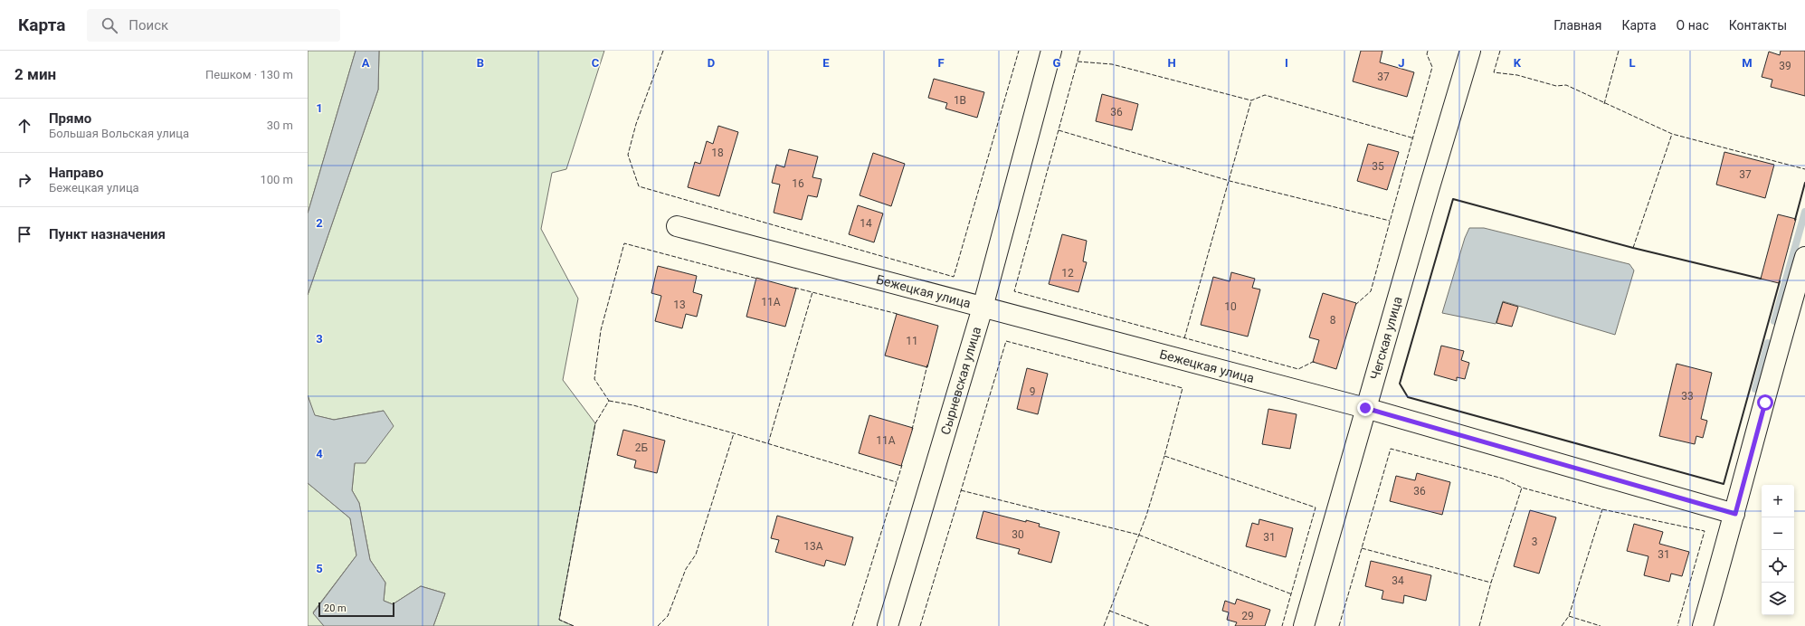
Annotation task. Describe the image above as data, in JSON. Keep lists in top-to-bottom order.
{
  "streets": {
    "street": ["Бежецкая улица", "Чегская улица", "Сырневская улица"]
  },
  "crossings": [
    ["Бежецкая улица", "Чегская улица"],
    ["Бежецкая улица", "Сырневская улица"]
  ],
  "house_numbers": [
    "39",
    "37",
    "1В",
    "36",
    "18",
    "35",
    "37",
    "16",
    "14",
    "12",
    "11А",
    "13",
    "10",
    "8",
    "11",
    "9",
    "33",
    "11А",
    "2Б",
    "36",
    "30",
    "31",
    "3",
    "13А",
    "31",
    "34",
    "29"
  ],
  "scale_bar": "20 m",
  "page": {
    "header": "Карта",
    "search": "Поиск",
    "nav": [
      "Главная",
      "Карта",
      "О нас",
      "Контакты"
    ],
    "heading": ["2 мин", "Пешком · 130 m"],
    "list": [
      ["Прямо", "Большая Вольская улица", "30 m"],
      ["Направо", "Бежецкая улица", "100 m"],
      "Пункт назначения"
    ],
    "map_buttons": ["+", "−"],
    "scale": "20 m"
  },
  "grid": {
    "columns": [
      "A",
      "B",
      "C",
      "D",
      "E",
      "F",
      "G",
      "H",
      "I",
      "J",
      "K",
      "L",
      "M"
    ],
    "rows": [
      "1",
      "2",
      "3",
      "4",
      "5"
    ]
  }
}
